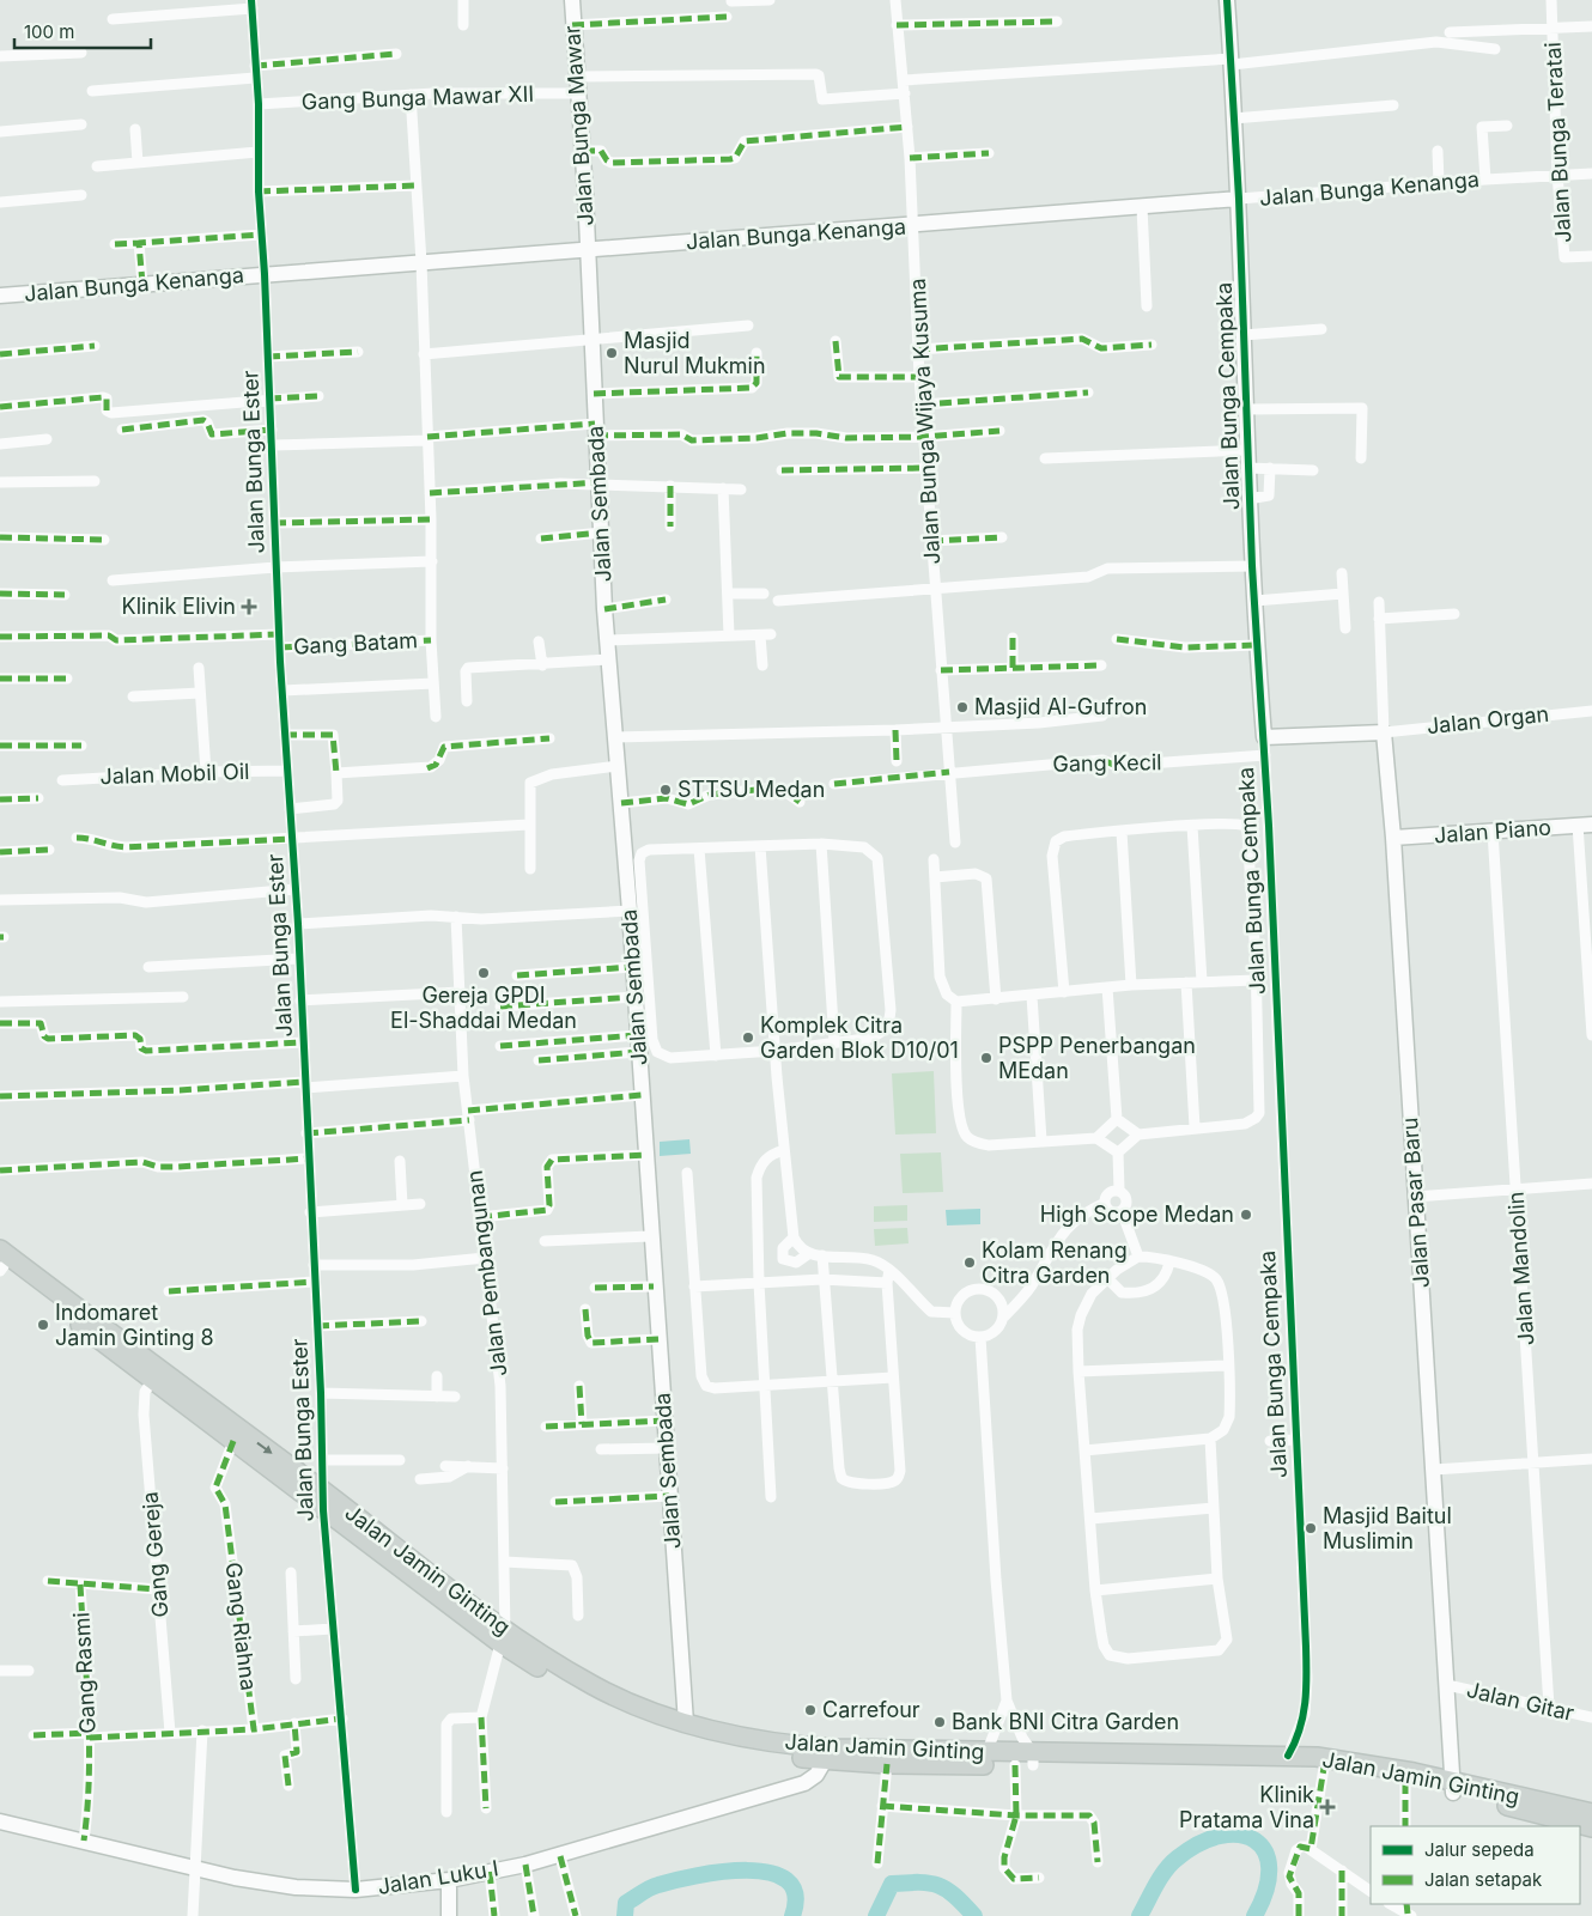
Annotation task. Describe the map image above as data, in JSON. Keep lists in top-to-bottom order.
{
  "streets": {
    "main road": ["Jalan Jamin Ginting"],
    "street": [
      "Gang Bunga Mawar XII",
      "Jalan Bunga Mawar",
      "Jalan Bunga Teratai",
      "Jalan Bunga Kenanga",
      "Jalan Bunga Cempaka",
      "Jalan Bunga Wijaya Kusuma",
      "Jalan Bunga Ester",
      "Jalan Sembada",
      "Gang Batam",
      "Jalan Organ",
      "Gang Kecil",
      "Jalan Mobil Oil",
      "Jalan Piano",
      "Jalan Pasar Baru",
      "Jalan Mandolin",
      "Jalan Pembangunan",
      "Gang Gereja",
      "Gang Riahna",
      "Gang Rasmi",
      "Jalan Gitar",
      "Jalan Luku I"
    ]
  },
  "crossings": [
    ["Gang Bunga Mawar XII", "Jalan Bunga Mawar"],
    ["Gang Bunga Mawar XII", "Jalan Bunga Ester"],
    ["Jalan Bunga Mawar", "Jalan Bunga Kenanga"],
    ["Jalan Bunga Mawar", "Jalan Sembada"],
    ["Jalan Bunga Teratai", "Jalan Bunga Kenanga"],
    ["Jalan Bunga Kenanga", "Jalan Bunga Cempaka"],
    ["Jalan Bunga Kenanga", "Jalan Bunga Wijaya Kusuma"],
    ["Jalan Bunga Kenanga", "Jalan Bunga Ester"],
    ["Jalan Bunga Kenanga", "Jalan Sembada"],
    ["Jalan Bunga Cempaka", "Gang Kecil"],
    ["Jalan Bunga Cempaka", "Jalan Jamin Ginting"],
    ["Jalan Bunga Wijaya Kusuma", "Gang Kecil"],
    ["Jalan Bunga Ester", "Gang Batam"],
    ["Jalan Bunga Ester", "Jalan Mobil Oil"],
    ["Jalan Bunga Ester", "Jalan Jamin Ginting"],
    ["Jalan Bunga Ester", "Jalan Luku I"],
    ["Jalan Sembada", "Jalan Jamin Ginting"],
    ["Jalan Organ", "Jalan Pasar Baru"],
    ["Jalan Piano", "Jalan Pasar Baru"],
    ["Jalan Piano", "Jalan Mandolin"],
    ["Jalan Pasar Baru", "Jalan Jamin Ginting"],
    ["Jalan Pasar Baru", "Jalan Gitar"],
    ["Jalan Mandolin", "Jalan Gitar"],
    ["Jalan Pembangunan", "Jalan Jamin Ginting"],
    ["Gang Gereja", "Jalan Jamin Ginting"],
    ["Gang Gereja", "Gang Rasmi"],
    ["Jalan Jamin Ginting", "Gang Riahna"],
    ["Jalan Jamin Ginting", "Jalan Luku I"],
    ["Gang Rasmi", "Jalan Luku I"]
  ],
  "places": {
    "other": [
      "Masjid Nurul Mukmin",
      "Masjid Al-Gufron",
      "STTSU Medan",
      "Gereja GPDI El-Shaddai Medan",
      "Komplek Citra Garden Blok D10/01",
      "PSPP Penerbangan MEdan",
      "High Scope Medan",
      "Kolam Renang Citra Garden",
      "Indomaret Jamin Ginting 8",
      "Masjid Baitul Muslimin",
      "Carrefour",
      "Bank BNI Citra Garden"
    ],
    "health": ["Klinik Elivin", "Klinik Pratama Vina"]
  },
  "legend": ["Jalur sepeda", "Jalan setapak"],
  "scale_bar": "100 m"
}
